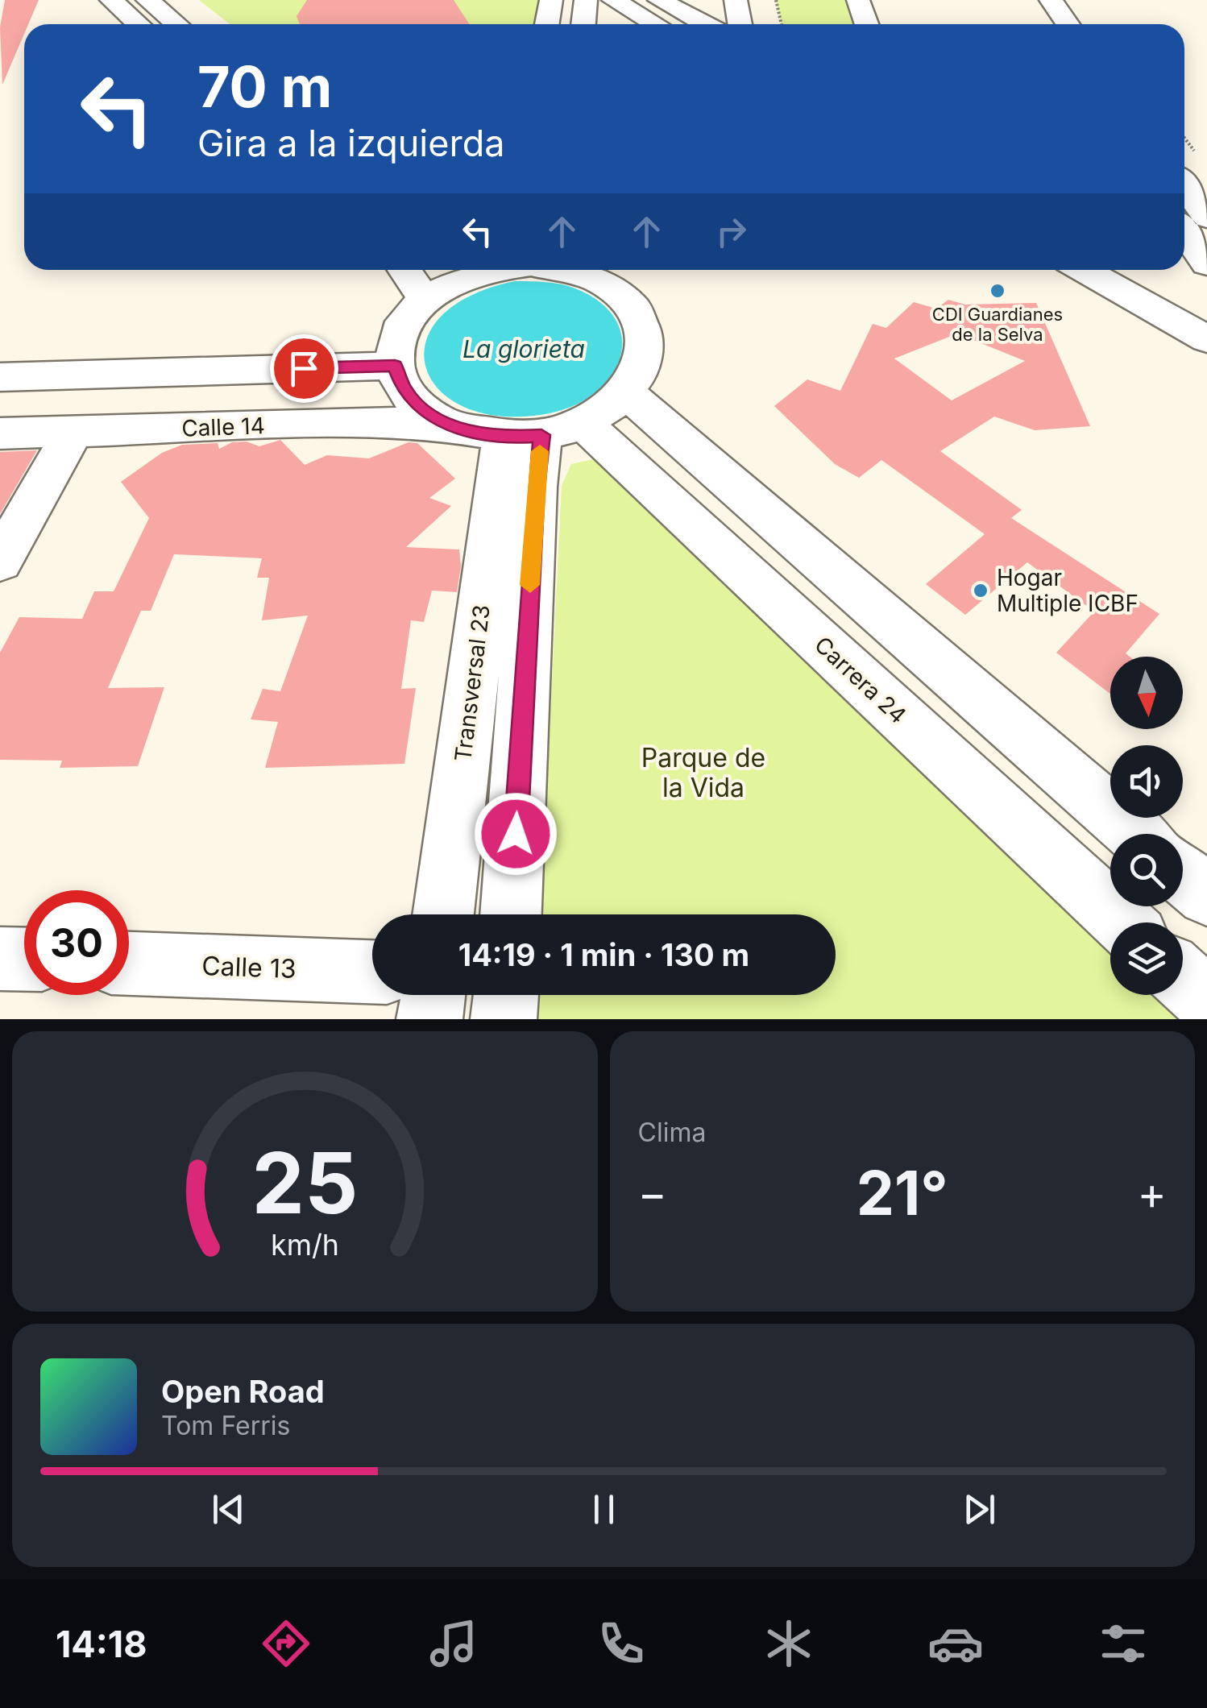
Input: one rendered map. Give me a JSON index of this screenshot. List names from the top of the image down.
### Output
{
  "streets": {
    "street": [
      "Calle 14",
      "Carrera 24",
      "Transversal 23",
      "Calle 13"
    ]
  },
  "crossings": [
    ["Carrera 24", "Transversal 23"]
  ],
  "water": ["La glorieta"],
  "parks": ["Parque de la Vida"],
  "places": ["CDI Guardianes de la Selva", "Hogar Multiple ICBF"],
  "north": "bottom",
  "page": {
    "turn": ["70 m", "Gira a la izquierda"],
    "limit": "30",
    "trip": "14:19 · 1 min · 130 m",
    "tile": "Clima",
    "heat": ["−", "21°", "+"],
    "song": ["Open Road", "Tom Ferris"],
    "tabs": "14:18",
    "gauge": ["25", "km/h"]
  }
}
